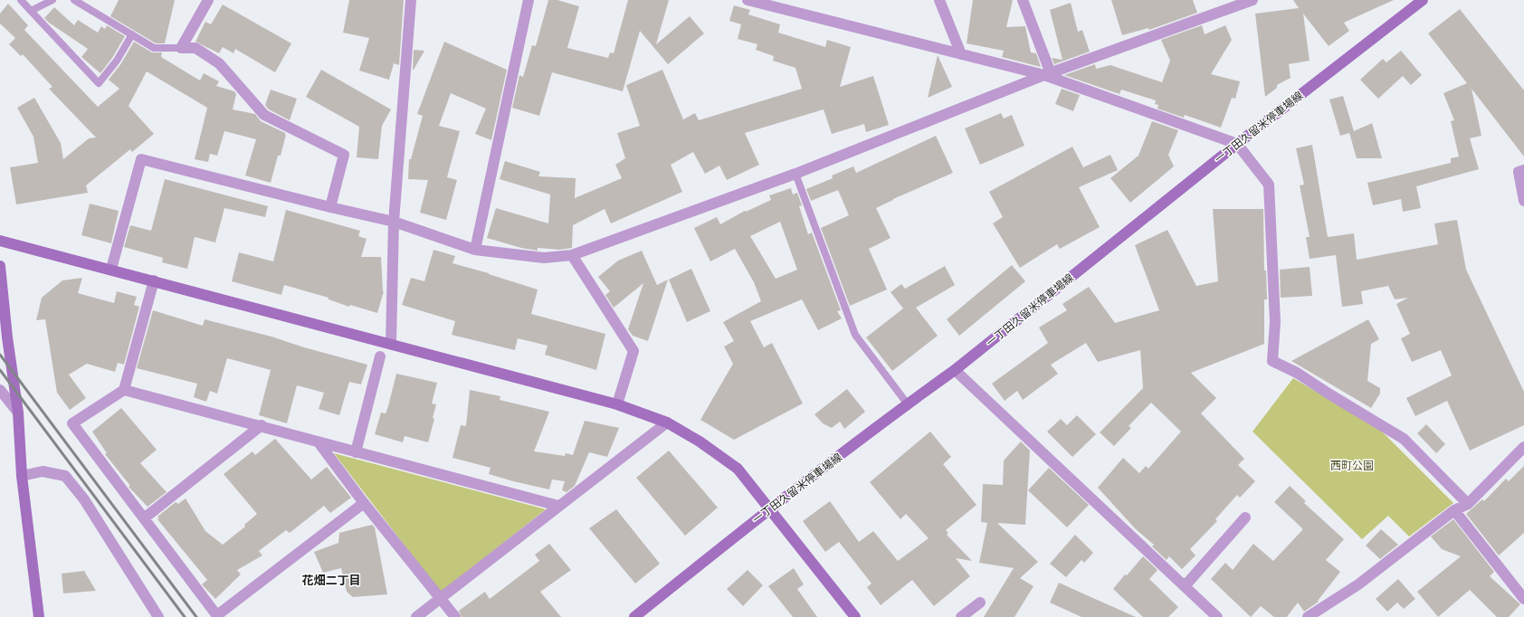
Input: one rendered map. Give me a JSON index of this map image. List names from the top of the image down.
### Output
{
  "streets": {
    "street": ["一丁田久留米停車場線"]
  },
  "districts": ["花畑二丁目"],
  "parks": ["西町公園"]
}
